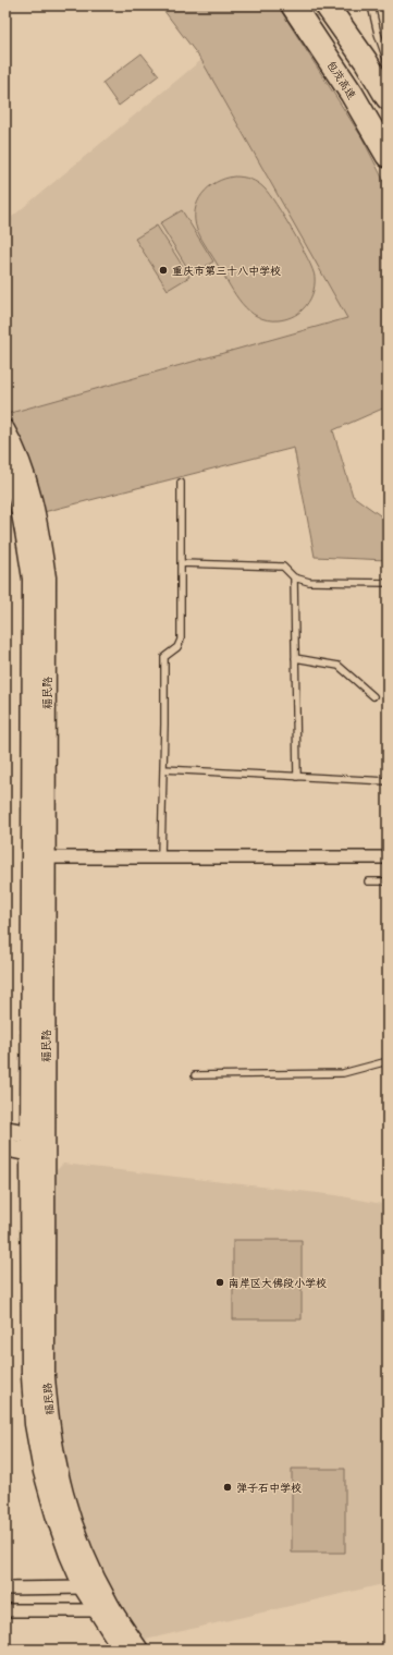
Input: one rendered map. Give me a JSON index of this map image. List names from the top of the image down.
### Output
{
  "streets": {
    "highway": ["包茂高速"],
    "main road": ["福民路"]
  },
  "places": ["重庆市第三十八中学校", "南岸区大佛段小学校", "弹子石中学校"]
}
